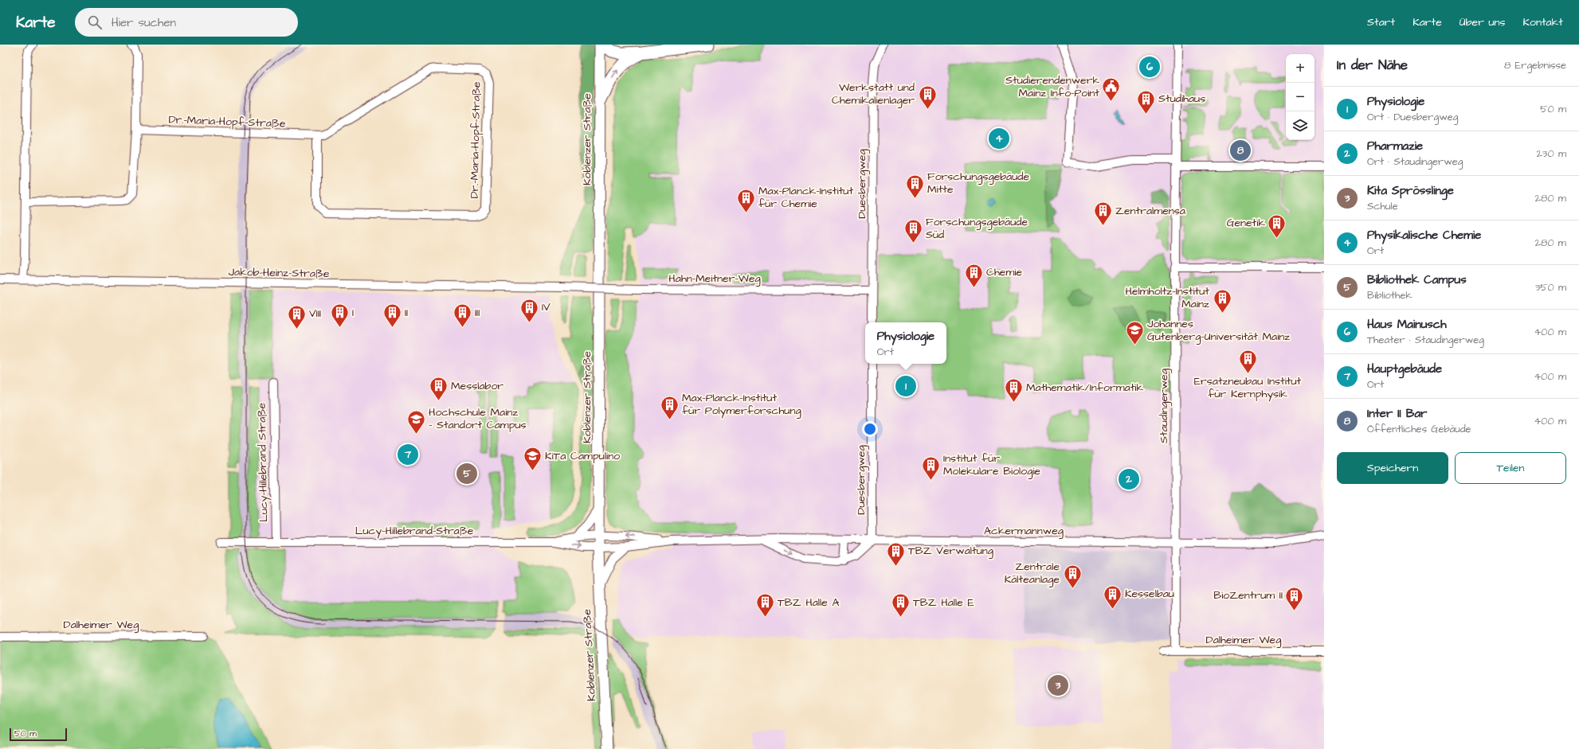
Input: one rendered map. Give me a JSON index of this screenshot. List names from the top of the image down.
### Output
{
  "streets": {
    "main road": ["Koblenzer Straße"],
    "street": [
      "Dr.-Maria-Hopf-Straße",
      "Duesbergweg",
      "Jakob-Heinz-Straße",
      "Hahn-Meitner-Weg",
      "Staudingerweg",
      "Lucy-Hillebrand Straße",
      "Lucy-Hillebrand-Straße",
      "Ackermannweg",
      "Dalheimer Weg"
    ]
  },
  "crossings": [
    ["Koblenzer Straße", "Lucy-Hillebrand-Straße"],
    ["Koblenzer Straße", "Ackermannweg"],
    ["Duesbergweg", "Hahn-Meitner-Weg"],
    ["Duesbergweg", "Ackermannweg"],
    ["Jakob-Heinz-Straße", "Hahn-Meitner-Weg"],
    ["Staudingerweg", "Ackermannweg"],
    ["Staudingerweg", "Dalheimer Weg"],
    ["Lucy-Hillebrand Straße", "Lucy-Hillebrand-Straße"],
    ["Lucy-Hillebrand-Straße", "Ackermannweg"]
  ],
  "places": {
    "public building": ["Studierendenwerk Mainz Info-Point"],
    "building": [
      "Werkstatt und Chemikalienlager",
      "Studihaus",
      "Forschungsgebäude Mitte",
      "Max-Planck-Institut für Chemie",
      "Zentralmensa",
      "Genetik",
      "Forschungsgebäude Süd",
      "Chemie",
      "Helmholtz-Institut Mainz",
      "IV",
      "I",
      "II",
      "III",
      "VIII",
      "Ersatzneubau Institut für Kernphysik",
      "Messlabor",
      "Mathematik/Informatik",
      "Max-Planck-Institut für Polymerforschung",
      "Institut für Molekulare Biologie",
      "TBZ Verwaltung",
      "Zentrale Kälteanlage",
      "Kesselbau",
      "BioZentrum II",
      "TBZ Halle A",
      "TBZ Halle E"
    ],
    "school or university": ["Johannes Gutenberg-Universität Mainz", "Hochschule Mainz - Standort Campus", "KiTa Campulino"]
  },
  "scale_bar": "50 m",
  "page": {
    "header": "Karte",
    "search": "Hier suchen",
    "nav": [
      "Start",
      "Karte",
      "Über uns",
      "Kontakt"
    ],
    "heading": ["In der Nähe", "8 Ergebnisse"],
    "map_buttons": ["+", "−"],
    "pins": [
      "6",
      "4",
      "8",
      "1",
      "7",
      "5",
      "2",
      "3"
    ],
    "list": [
      {
        "mark": "1",
        "name": "Physiologie",
        "note": "Ort · Duesbergweg",
        "value": "50 m"
      },
      {
        "mark": "2",
        "name": "Pharmazie",
        "note": "Ort · Staudingerweg",
        "value": "230 m"
      },
      {
        "mark": "3",
        "name": "Kita Sprösslinge",
        "note": "Schule",
        "value": "280 m"
      },
      {
        "mark": "4",
        "name": "Physikalische Chemie",
        "note": "Ort",
        "value": "280 m"
      },
      {
        "mark": "5",
        "name": "Bibliothek Campus",
        "note": "Bibliothek",
        "value": "350 m"
      },
      {
        "mark": "6",
        "name": "Haus Mainusch",
        "note": "Theater · Staudingerweg",
        "value": "400 m"
      },
      {
        "mark": "7",
        "name": "Hauptgebäude",
        "note": "Ort",
        "value": "400 m"
      },
      {
        "mark": "8",
        "name": "Inter II Bar",
        "note": "Öffentliches Gebäude",
        "value": "400 m"
      }
    ],
    "popup": ["Physiologie", "Ort"],
    "buttons": ["Speichern", "Teilen"],
    "scale": "50 m"
  }
}
